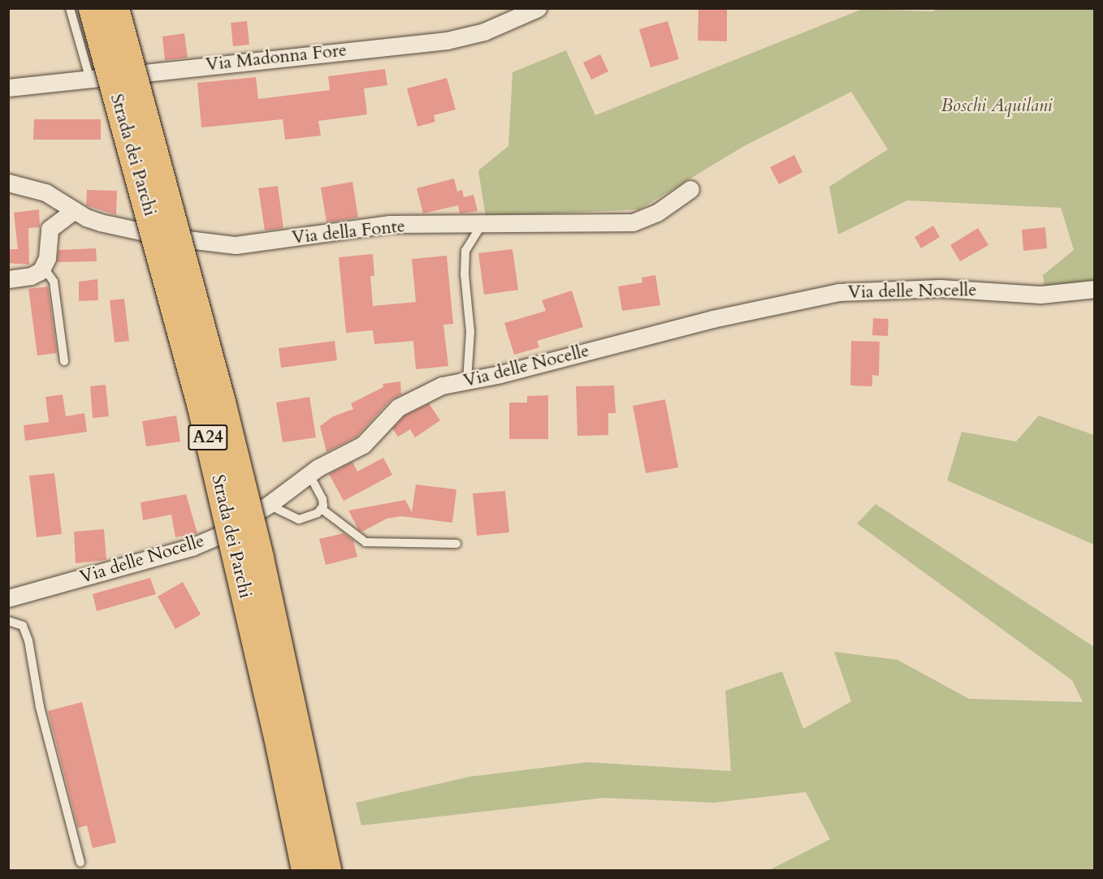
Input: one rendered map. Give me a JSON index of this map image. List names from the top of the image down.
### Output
{
  "streets": {
    "highway": ["Strada dei Parchi", "A24"],
    "street": ["Via Madonna Fore", "Via della Fonte", "Via delle Nocelle"]
  },
  "parks": ["Boschi Aquilani"]
}
